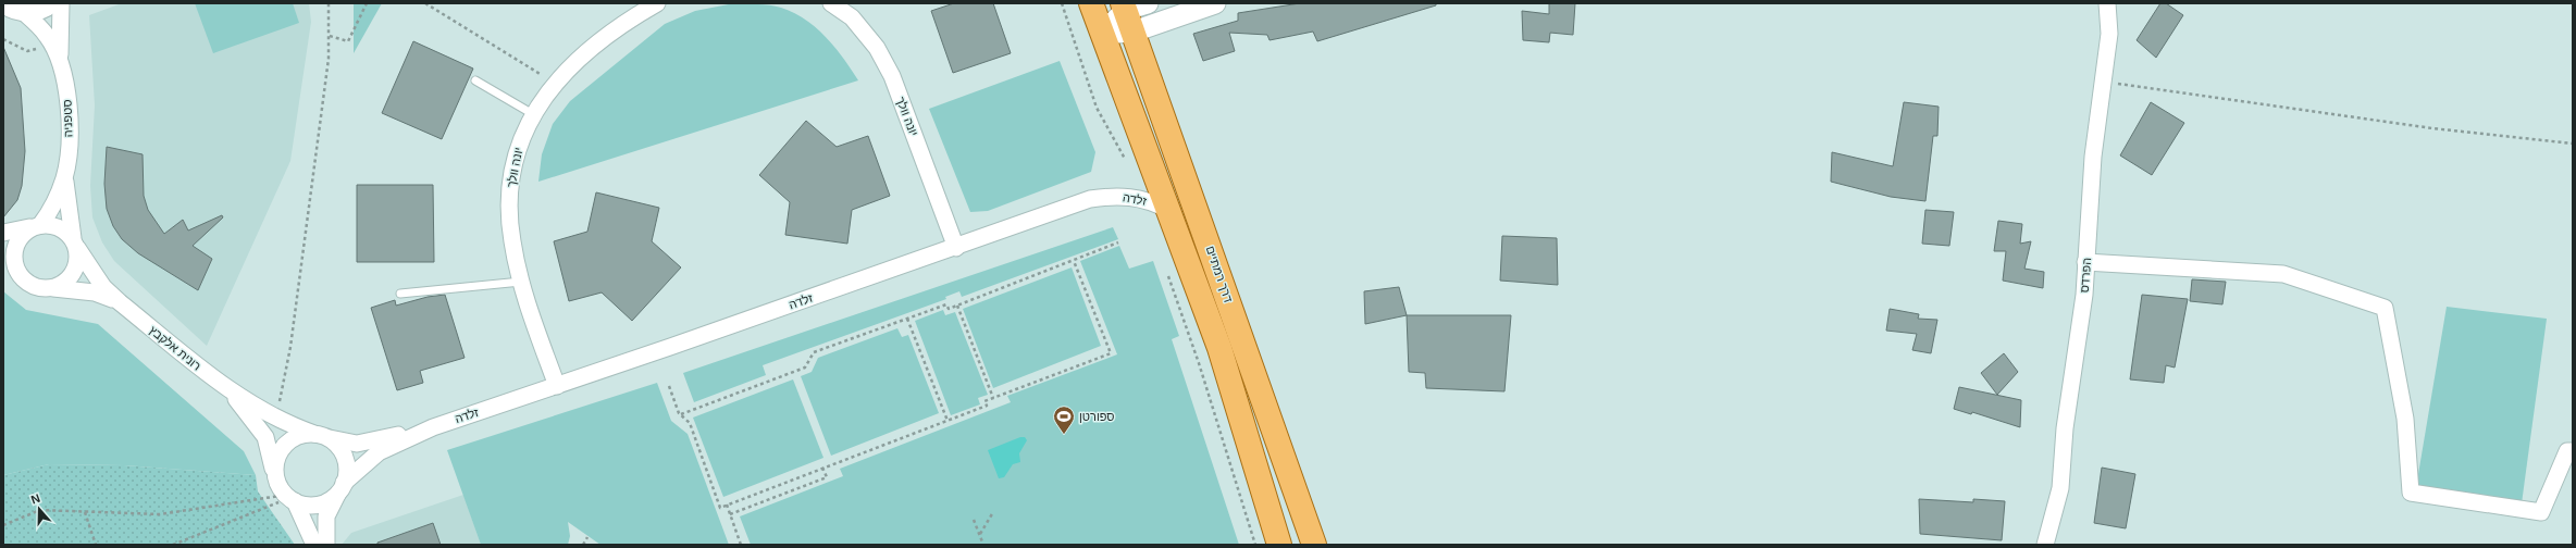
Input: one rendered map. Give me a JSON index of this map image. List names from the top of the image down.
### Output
{
  "streets": {
    "main road": ["דרך רמתיים"],
    "street": [
      "יונה וולך",
      "סטפניה",
      "זלדה",
      "הפרדס",
      "רונית אלקבץ"
    ]
  },
  "crossings": [
    ["יונה וולך", "זלדה"],
    ["סטפניה", "רונית אלקבץ"],
    ["זלדה", "רונית אלקבץ"]
  ],
  "places": {
    "sports": ["ספורטן"]
  },
  "north": "top"
}
